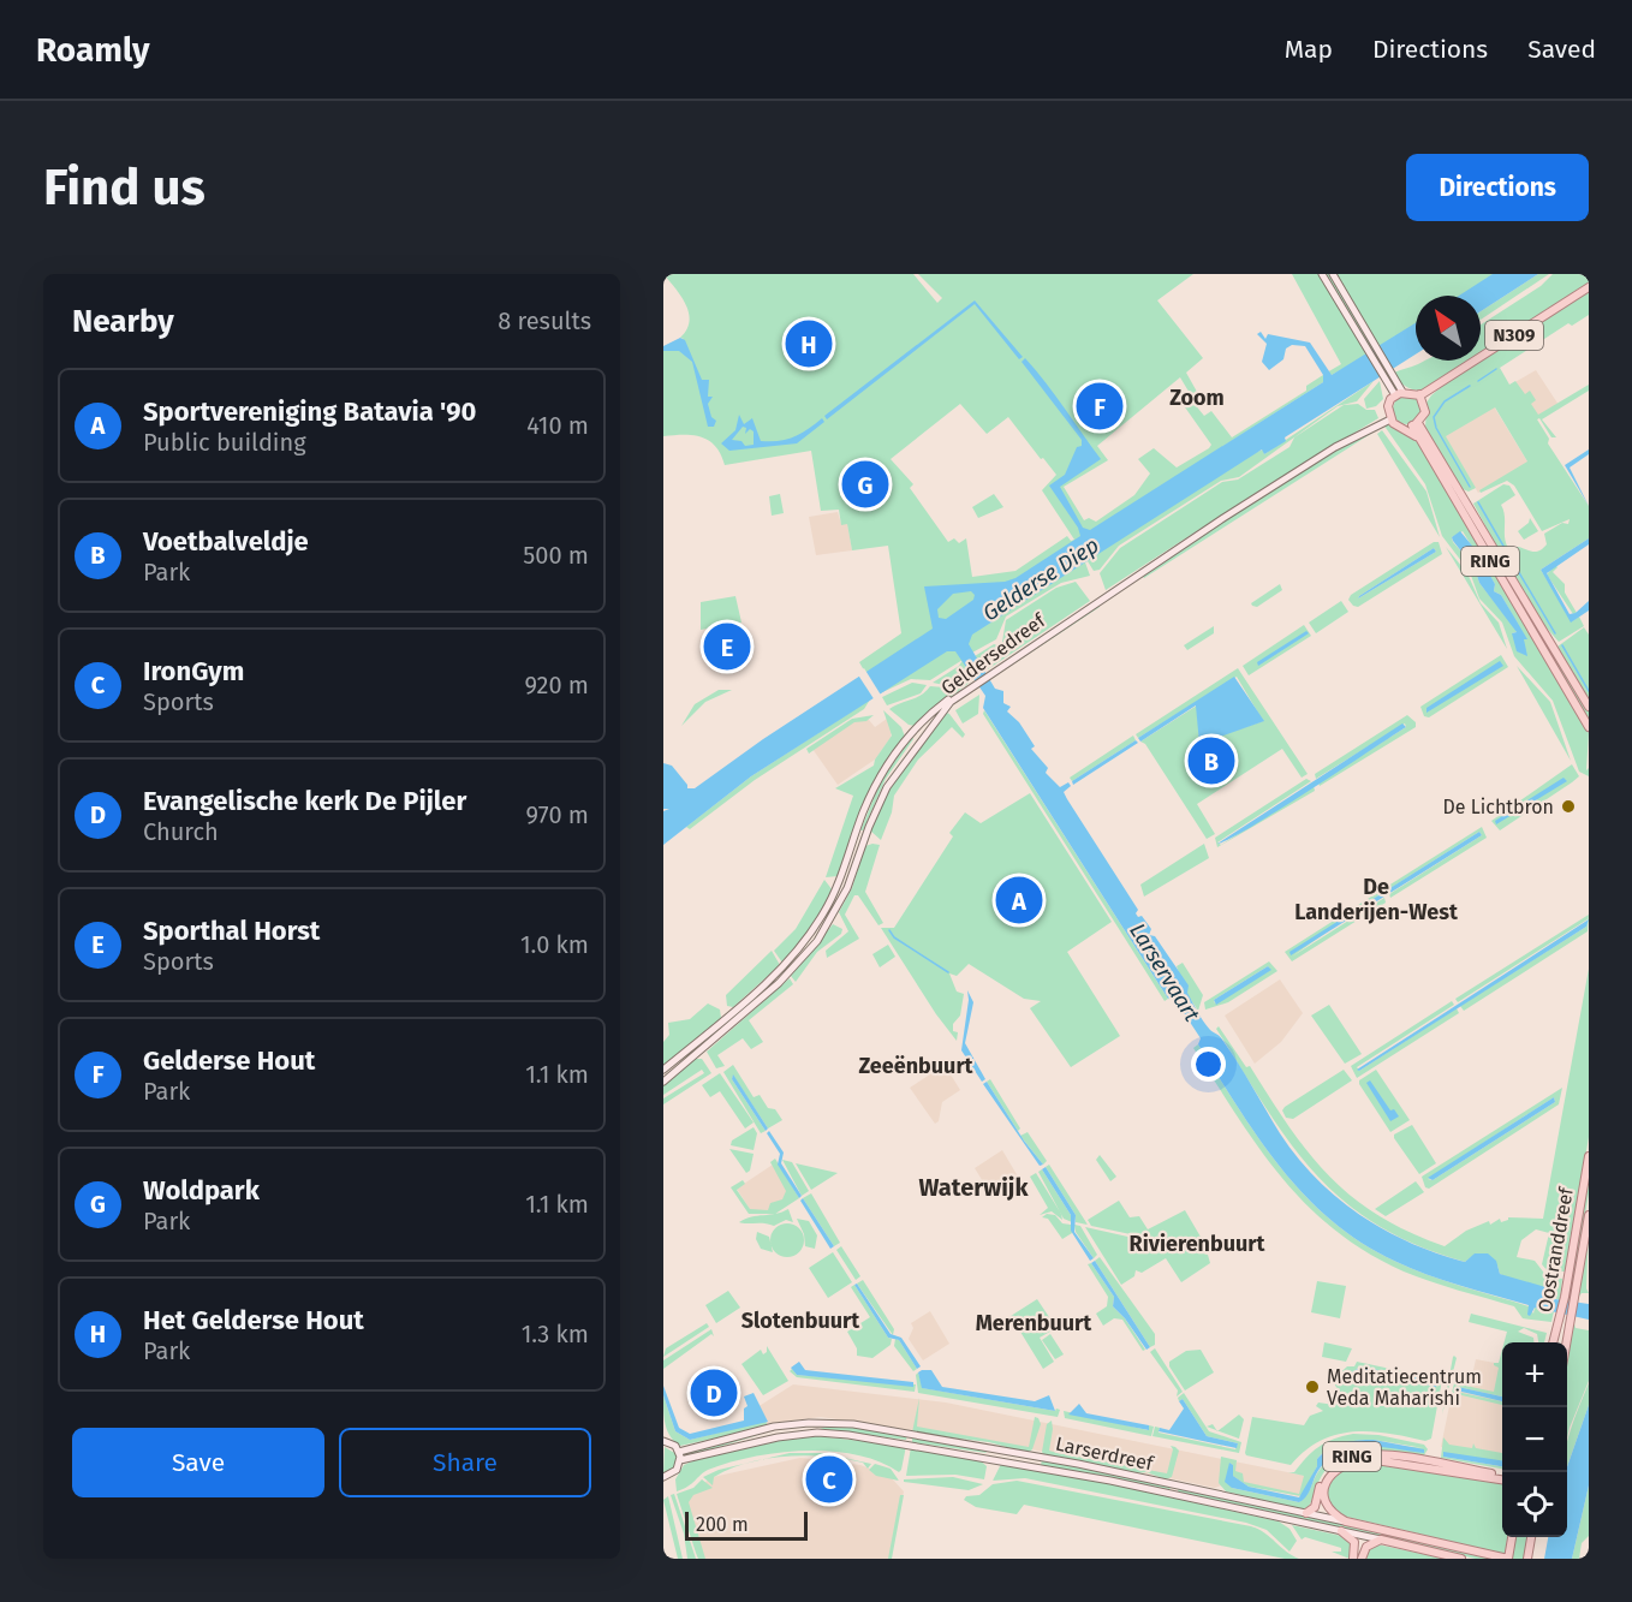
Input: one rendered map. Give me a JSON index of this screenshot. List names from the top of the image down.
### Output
{
  "streets": {
    "main road": [
      "N309",
      "RING",
      "Geldersedreef",
      "Oostranddreef",
      "Larserdreef"
    ]
  },
  "crossings": [
    ["N309", "RING"],
    ["N309", "Geldersedreef"],
    ["RING", "Geldersedreef"],
    ["RING", "Larserdreef"]
  ],
  "districts": [
    "Zoom",
    "De Landerijen-West",
    "Zeeënbuurt",
    "Waterwijk",
    "Rivierenbuurt",
    "Slotenbuurt",
    "Merenbuurt"
  ],
  "water": ["Gelderse Diep", "Larservaart"],
  "places": ["De Lichtbron", "Meditatiecentrum Veda Maharishi"],
  "scale_bar": "200 m",
  "north": "top left",
  "page": {
    "header": "Roamly",
    "nav": ["Map", "Directions", "Saved"],
    "buttons": [
      "Directions",
      ["Save", "Share"]
    ],
    "title": "Find us",
    "heading": ["Nearby", "8 results"],
    "pins": [
      "H",
      "F",
      "G",
      "E",
      "B",
      "A",
      "D",
      "C"
    ],
    "list": [
      {
        "mark": "A",
        "name": "Sportvereniging Batavia '90",
        "note": "Public building",
        "value": "410 m"
      },
      {
        "mark": "B",
        "name": "Voetbalveldje",
        "note": "Park",
        "value": "500 m"
      },
      {
        "mark": "C",
        "name": "IronGym",
        "note": "Sports",
        "value": "920 m"
      },
      {
        "mark": "D",
        "name": "Evangelische kerk De Pijler",
        "note": "Church",
        "value": "970 m"
      },
      {
        "mark": "E",
        "name": "Sporthal Horst",
        "note": "Sports",
        "value": "1.0 km"
      },
      {
        "mark": "F",
        "name": "Gelderse Hout",
        "note": "Park",
        "value": "1.1 km"
      },
      {
        "mark": "G",
        "name": "Woldpark",
        "note": "Park",
        "value": "1.1 km"
      },
      {
        "mark": "H",
        "name": "Het Gelderse Hout",
        "note": "Park",
        "value": "1.3 km"
      }
    ],
    "map_buttons": ["+", "−"],
    "scale": "200 m"
  }
}
